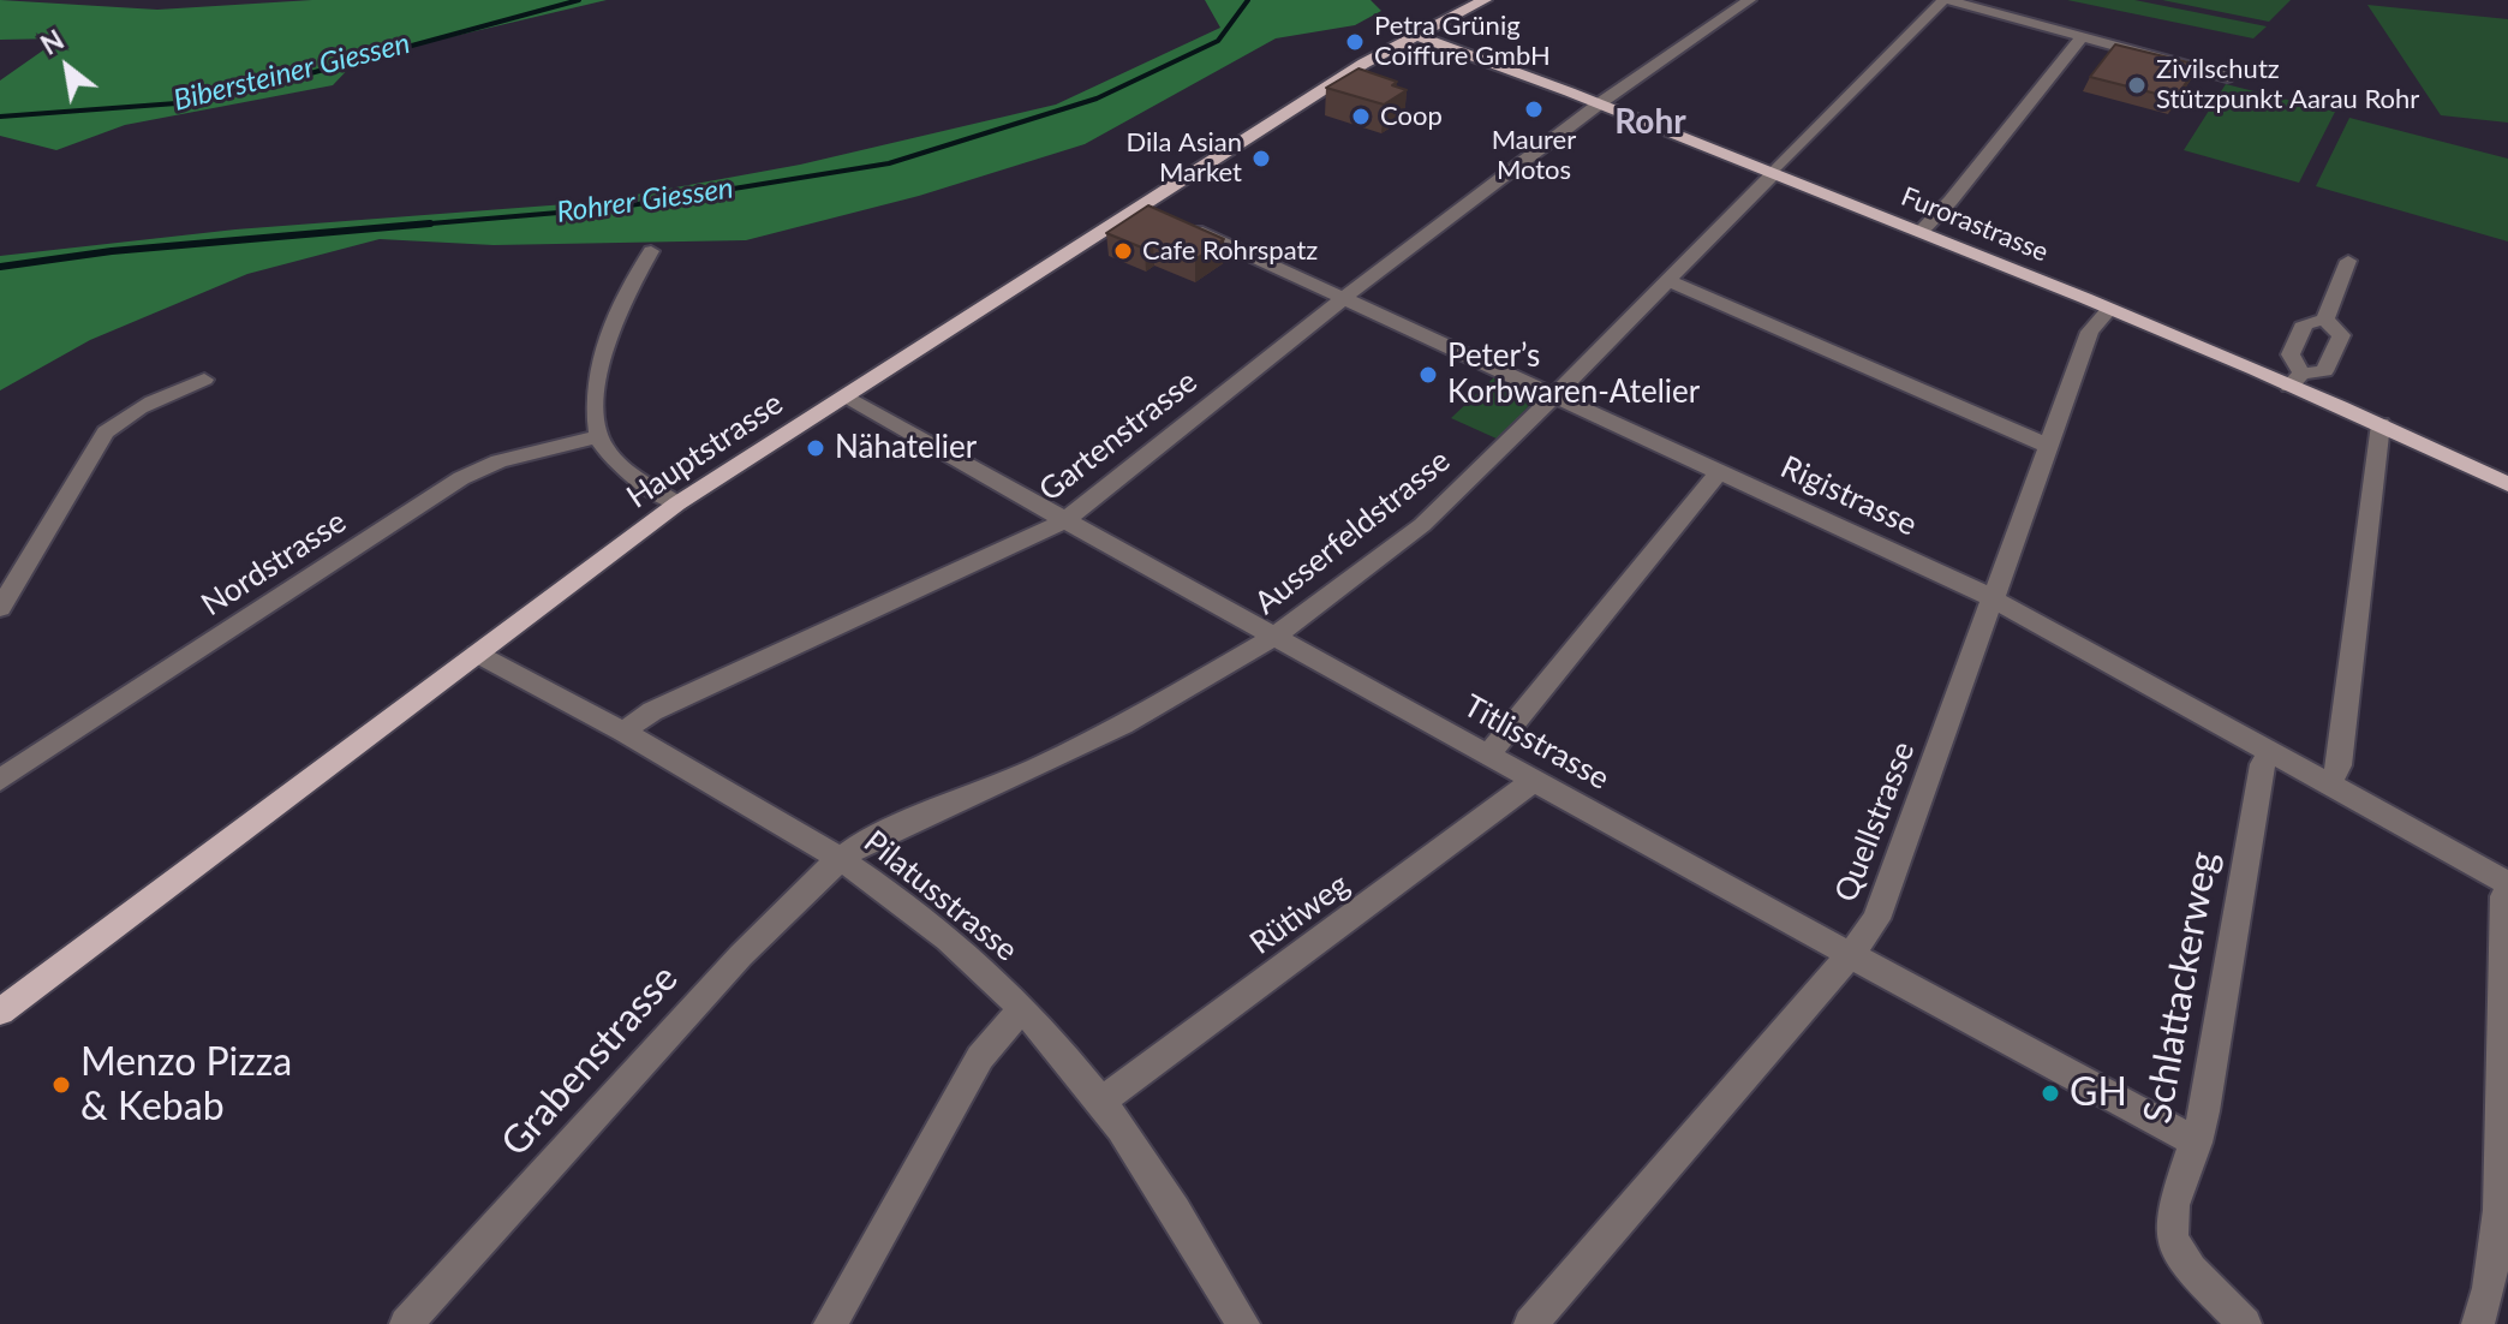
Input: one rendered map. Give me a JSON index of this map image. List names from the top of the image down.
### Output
{
  "streets": {
    "main road": ["Furorastrasse", "Hauptstrasse"],
    "street": [
      "Gartenstrasse",
      "Rigistrasse",
      "Ausserfeldstrasse",
      "Nordstrasse",
      "Titlisstrasse",
      "Quellstrasse",
      "Pilatusstrasse",
      "Rütiweg",
      "Schlattackerweg",
      "Grabenstrasse"
    ]
  },
  "crossings": [
    ["Furorastrasse", "Gartenstrasse"],
    ["Furorastrasse", "Hauptstrasse"],
    ["Furorastrasse", "Ausserfeldstrasse"],
    ["Furorastrasse", "Quellstrasse"],
    ["Gartenstrasse", "Rigistrasse"],
    ["Gartenstrasse", "Titlisstrasse"],
    ["Gartenstrasse", "Pilatusstrasse"],
    ["Hauptstrasse", "Rigistrasse"],
    ["Hauptstrasse", "Titlisstrasse"],
    ["Hauptstrasse", "Pilatusstrasse"],
    ["Rigistrasse", "Ausserfeldstrasse"],
    ["Rigistrasse", "Quellstrasse"],
    ["Rigistrasse", "Schlattackerweg"],
    ["Ausserfeldstrasse", "Titlisstrasse"],
    ["Ausserfeldstrasse", "Pilatusstrasse"],
    ["Ausserfeldstrasse", "Grabenstrasse"],
    ["Titlisstrasse", "Quellstrasse"],
    ["Titlisstrasse", "Rütiweg"],
    ["Titlisstrasse", "Schlattackerweg"],
    ["Pilatusstrasse", "Rütiweg"],
    ["Pilatusstrasse", "Grabenstrasse"]
  ],
  "districts": ["Rohr"],
  "water": ["Bibersteiner Giessen", "Rohrer Giessen"],
  "places": [
    "Petra Grünig Coiffure GmbH",
    "Zivilschutz Stützpunkt Aarau Rohr",
    "Maurer Motos",
    "Coop",
    "Dila Asian Market",
    "Cafe Rohrspatz",
    "Peter’s Korbwaren-Atelier",
    "Nähatelier",
    "Menzo Pizza & Kebab",
    "GH"
  ],
  "north": "top left"
}
